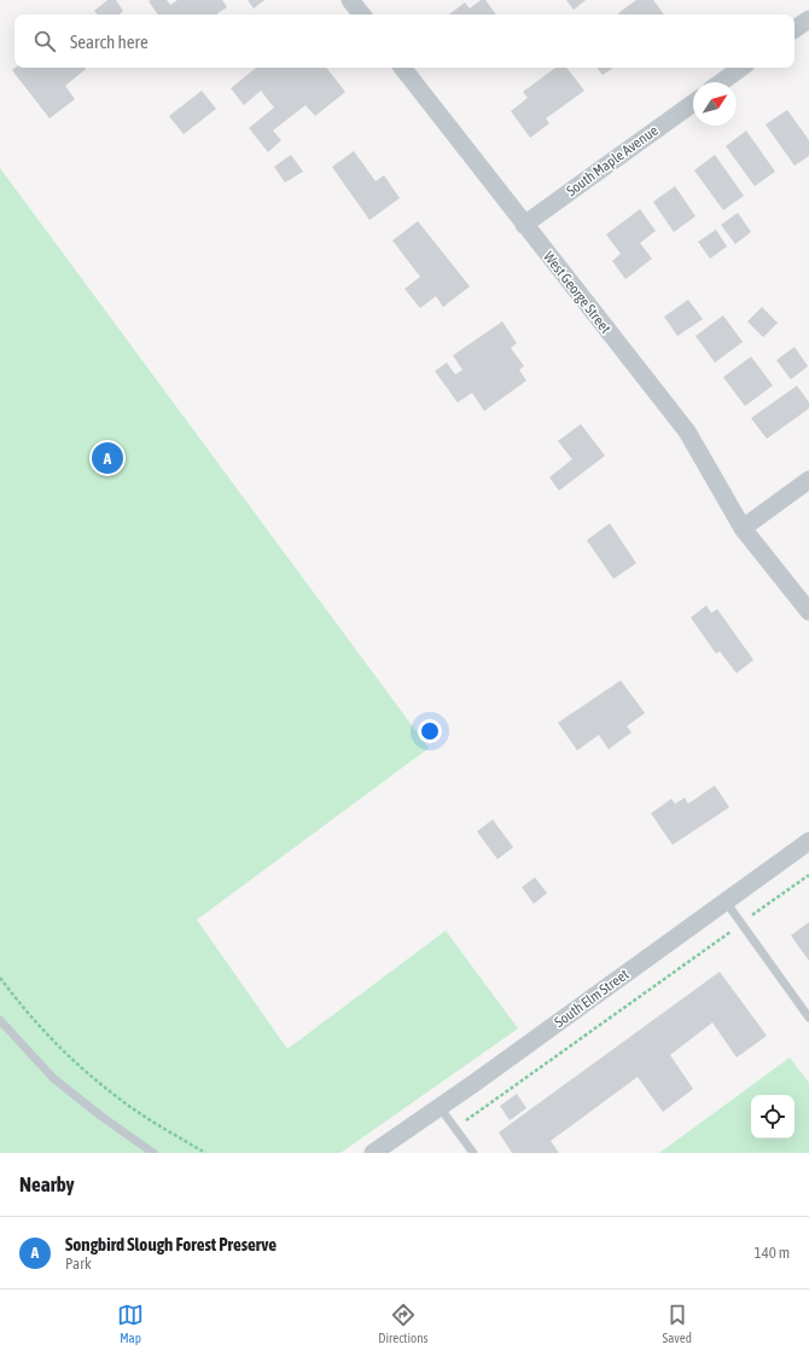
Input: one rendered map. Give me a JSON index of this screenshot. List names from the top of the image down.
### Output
{
  "streets": {
    "street": ["South Maple Avenue", "West George Street", "South Elm Street"]
  },
  "crossings": [
    ["South Maple Avenue", "West George Street"]
  ],
  "north": "top right",
  "page": {
    "search": "Search here",
    "pins": "A",
    "heading": "Nearby",
    "list": [
      {
        "mark": "A",
        "name": "Songbird Slough Forest Preserve",
        "note": "Park",
        "value": "140 m"
      }
    ],
    "nav": ["Map", "Directions", "Saved"]
  }
}
